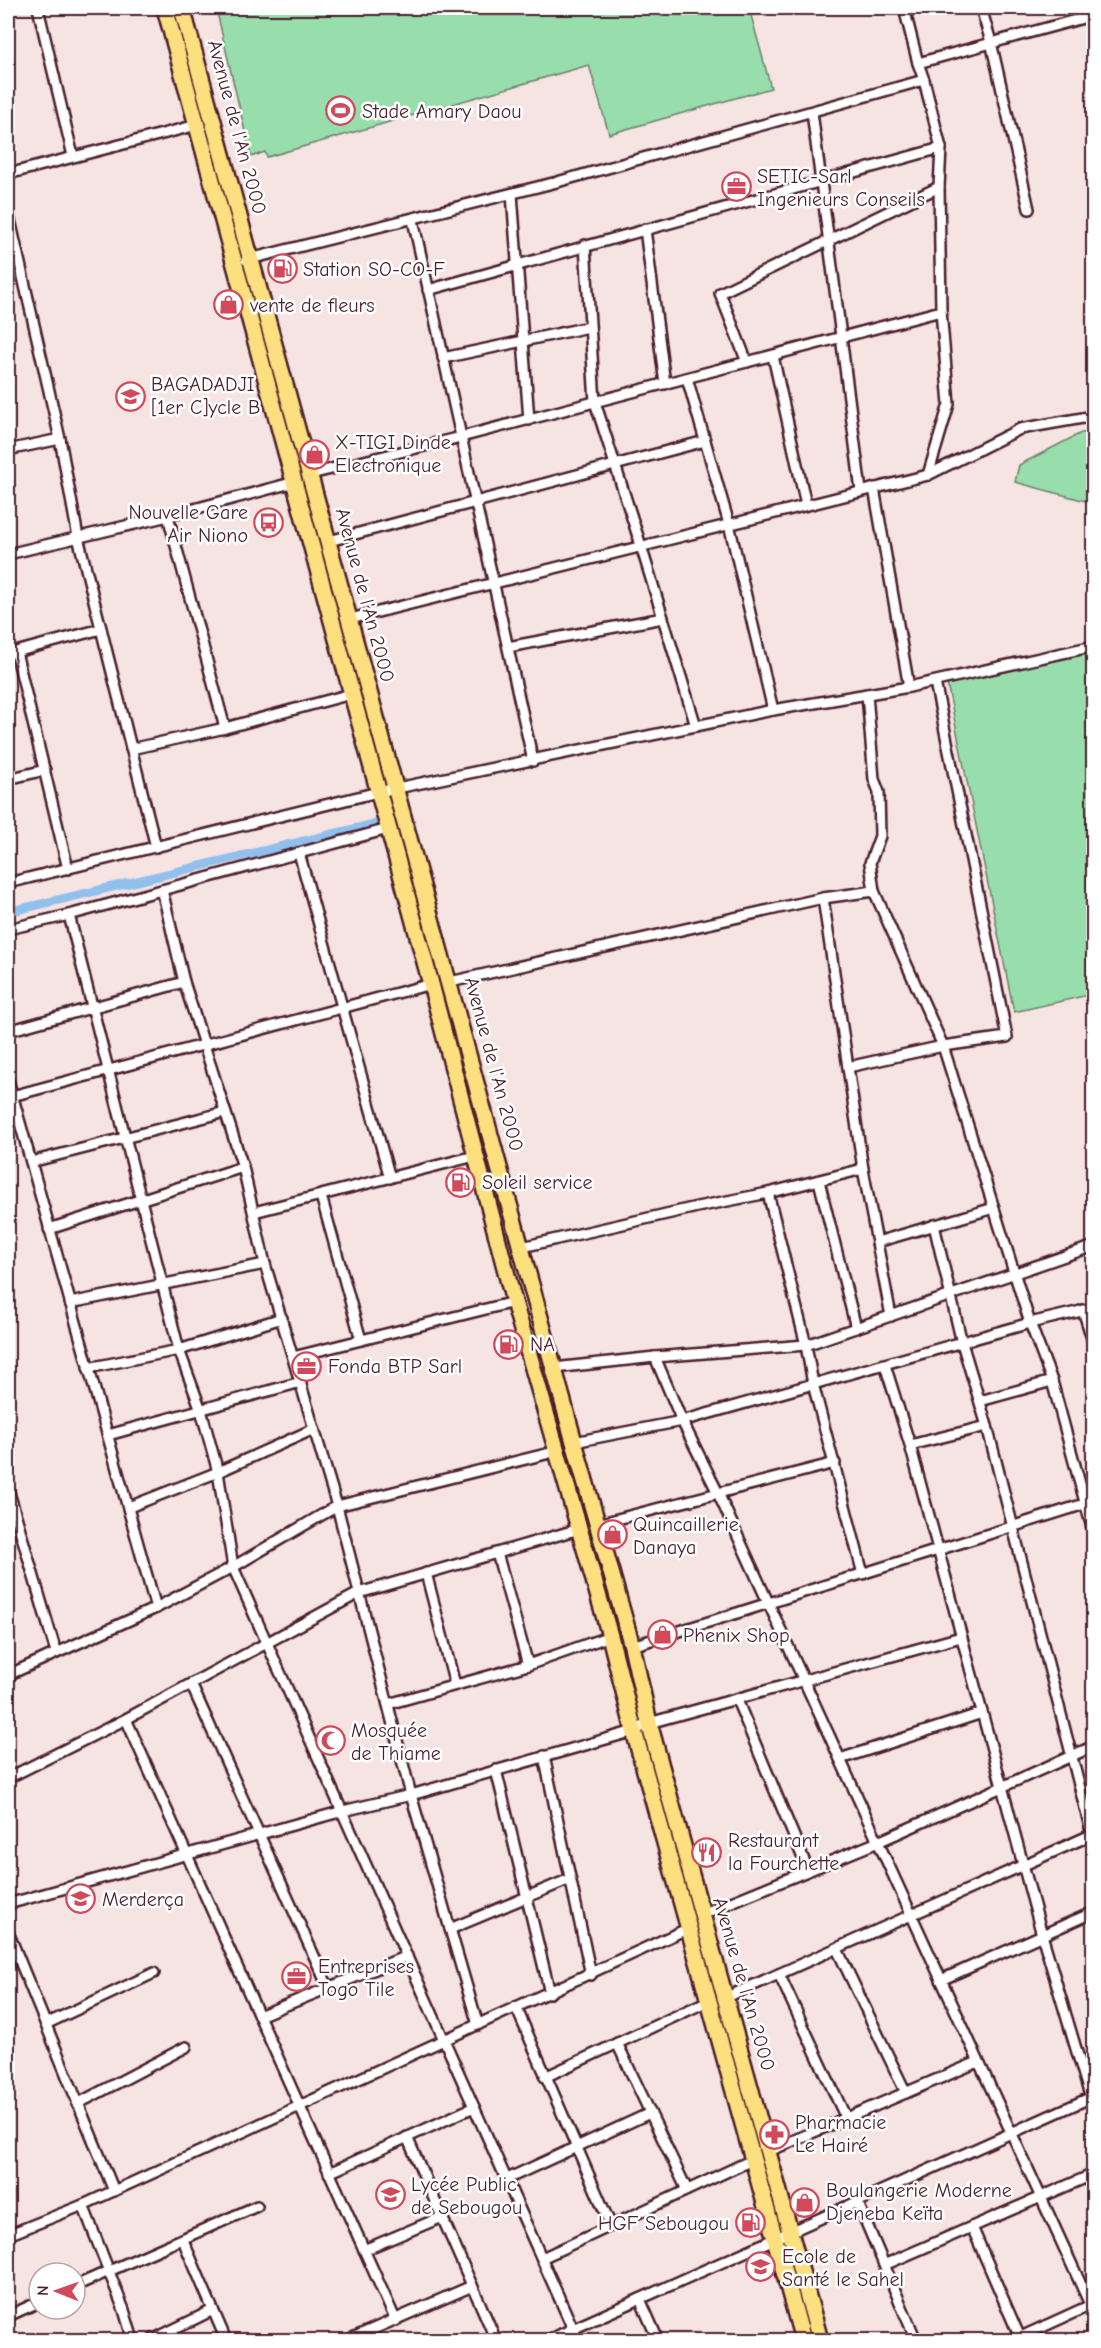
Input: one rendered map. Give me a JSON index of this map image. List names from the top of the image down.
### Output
{
  "streets": {
    "main road": ["Avenue de l'An 2000"]
  },
  "places": {
    "sports": ["Stade Amary Daou"],
    "office": ["SETIC-Sarl Ingenieurs Conseils", "Fonda BTP Sarl", "Entreprises Togo Tile"],
    "fuel station": [
      "Station SO-CO-F",
      "Soleil service",
      "NA",
      "HGF Sebougou"
    ],
    "shop": [
      "vente de fleurs",
      "X-TIGI Dinde Electronique",
      "Quincaillerie Danaya",
      "Phenix Shop",
      "Boulangerie Moderne Djeneba Keïta"
    ],
    "school or university": [
      "BAGADADJI [1er C]ycle B",
      "Merderça",
      "Lycée Public de Sebougou",
      "Ecole de Santé le Sahel"
    ],
    "bus stop": ["Nouvelle Gare Air Niono"],
    "mosque": ["Mosquée de Thiame"],
    "restaurant": ["Restaurant la Fourchette"],
    "pharmacy": ["Pharmacie Le Hairé"]
  },
  "north": "left"
}
